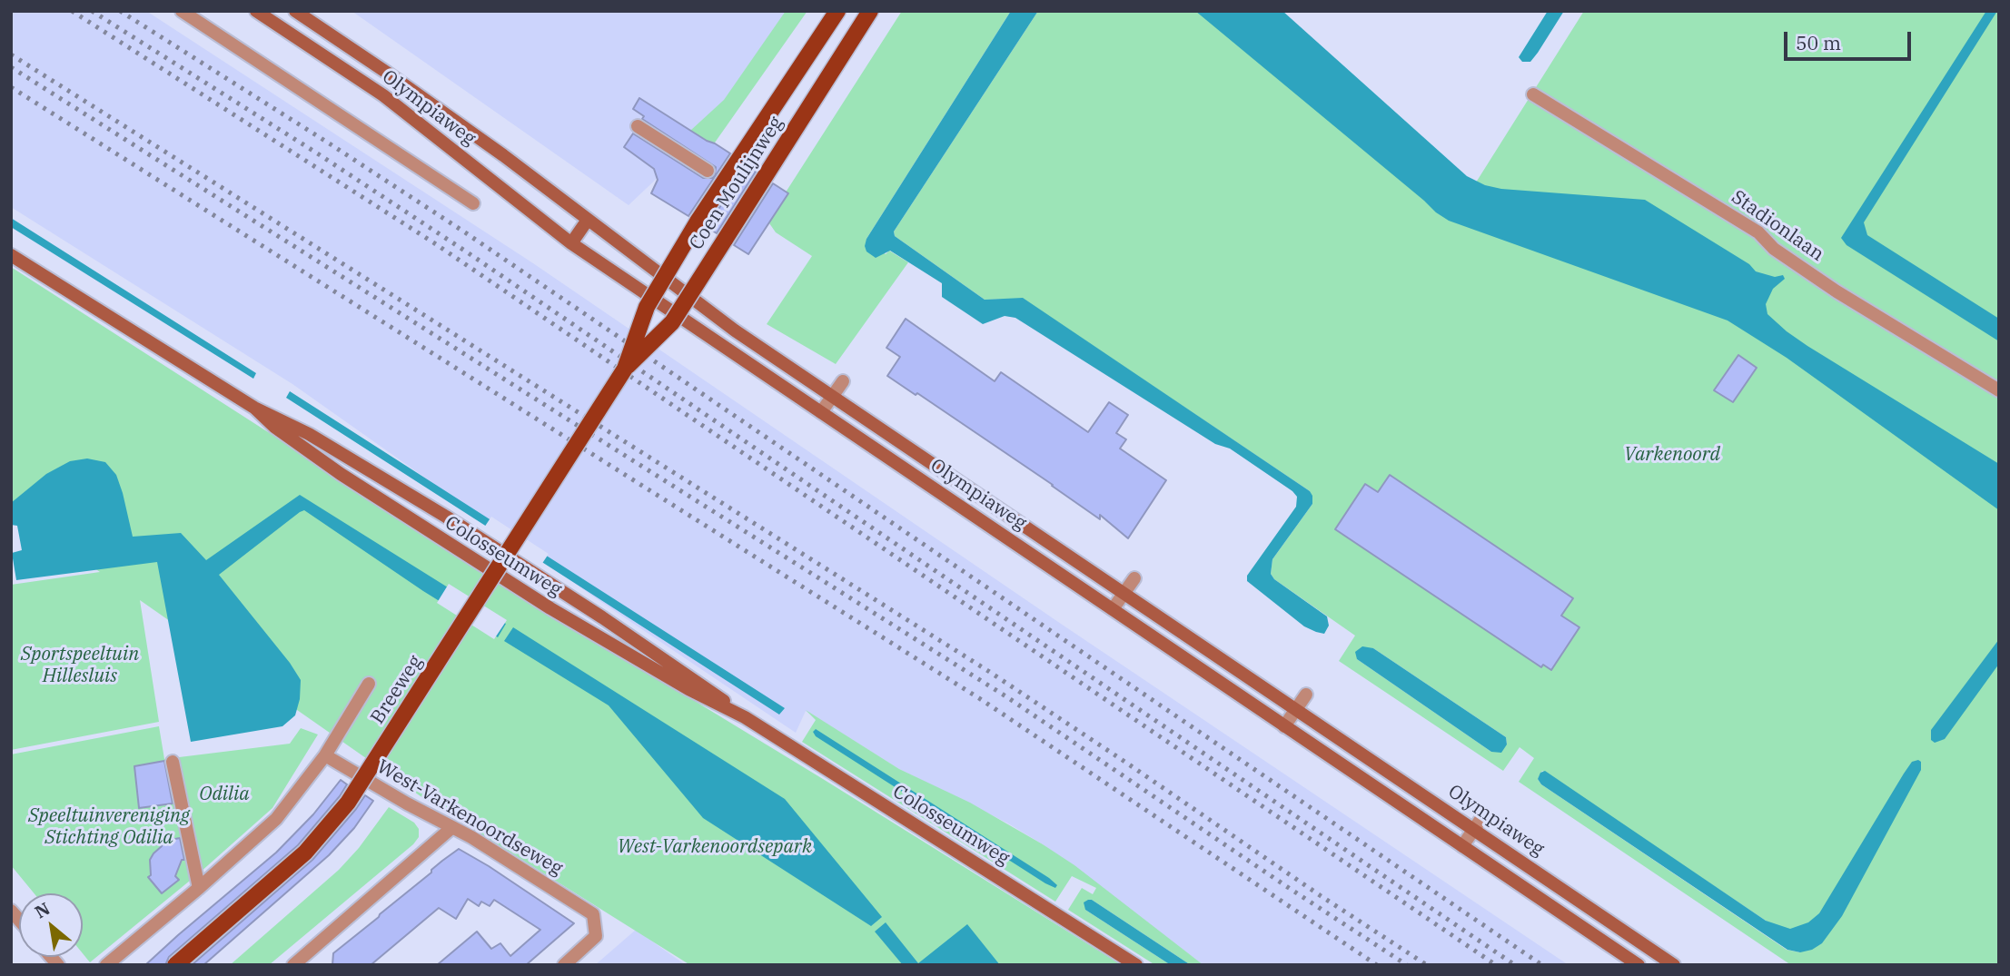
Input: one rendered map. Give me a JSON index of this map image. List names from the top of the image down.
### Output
{
  "streets": {
    "main road": [
      "Olympiaweg",
      "Coen Moulijnweg",
      "Colosseumweg",
      "Breeweg"
    ],
    "street": ["Stadionlaan", "West-Varkenoordseweg"]
  },
  "crossings": [
    ["Coen Moulijnweg", "Breeweg"],
    ["Breeweg", "West-Varkenoordseweg"]
  ],
  "parks": [
    "Varkenoord",
    "Sportspeeltuin Hillesluis",
    "Odilia",
    "Speeltuinvereniging Stichting Odilia",
    "West-Varkenoordsepark"
  ],
  "scale_bar": "50 m",
  "north": "top left"
}
